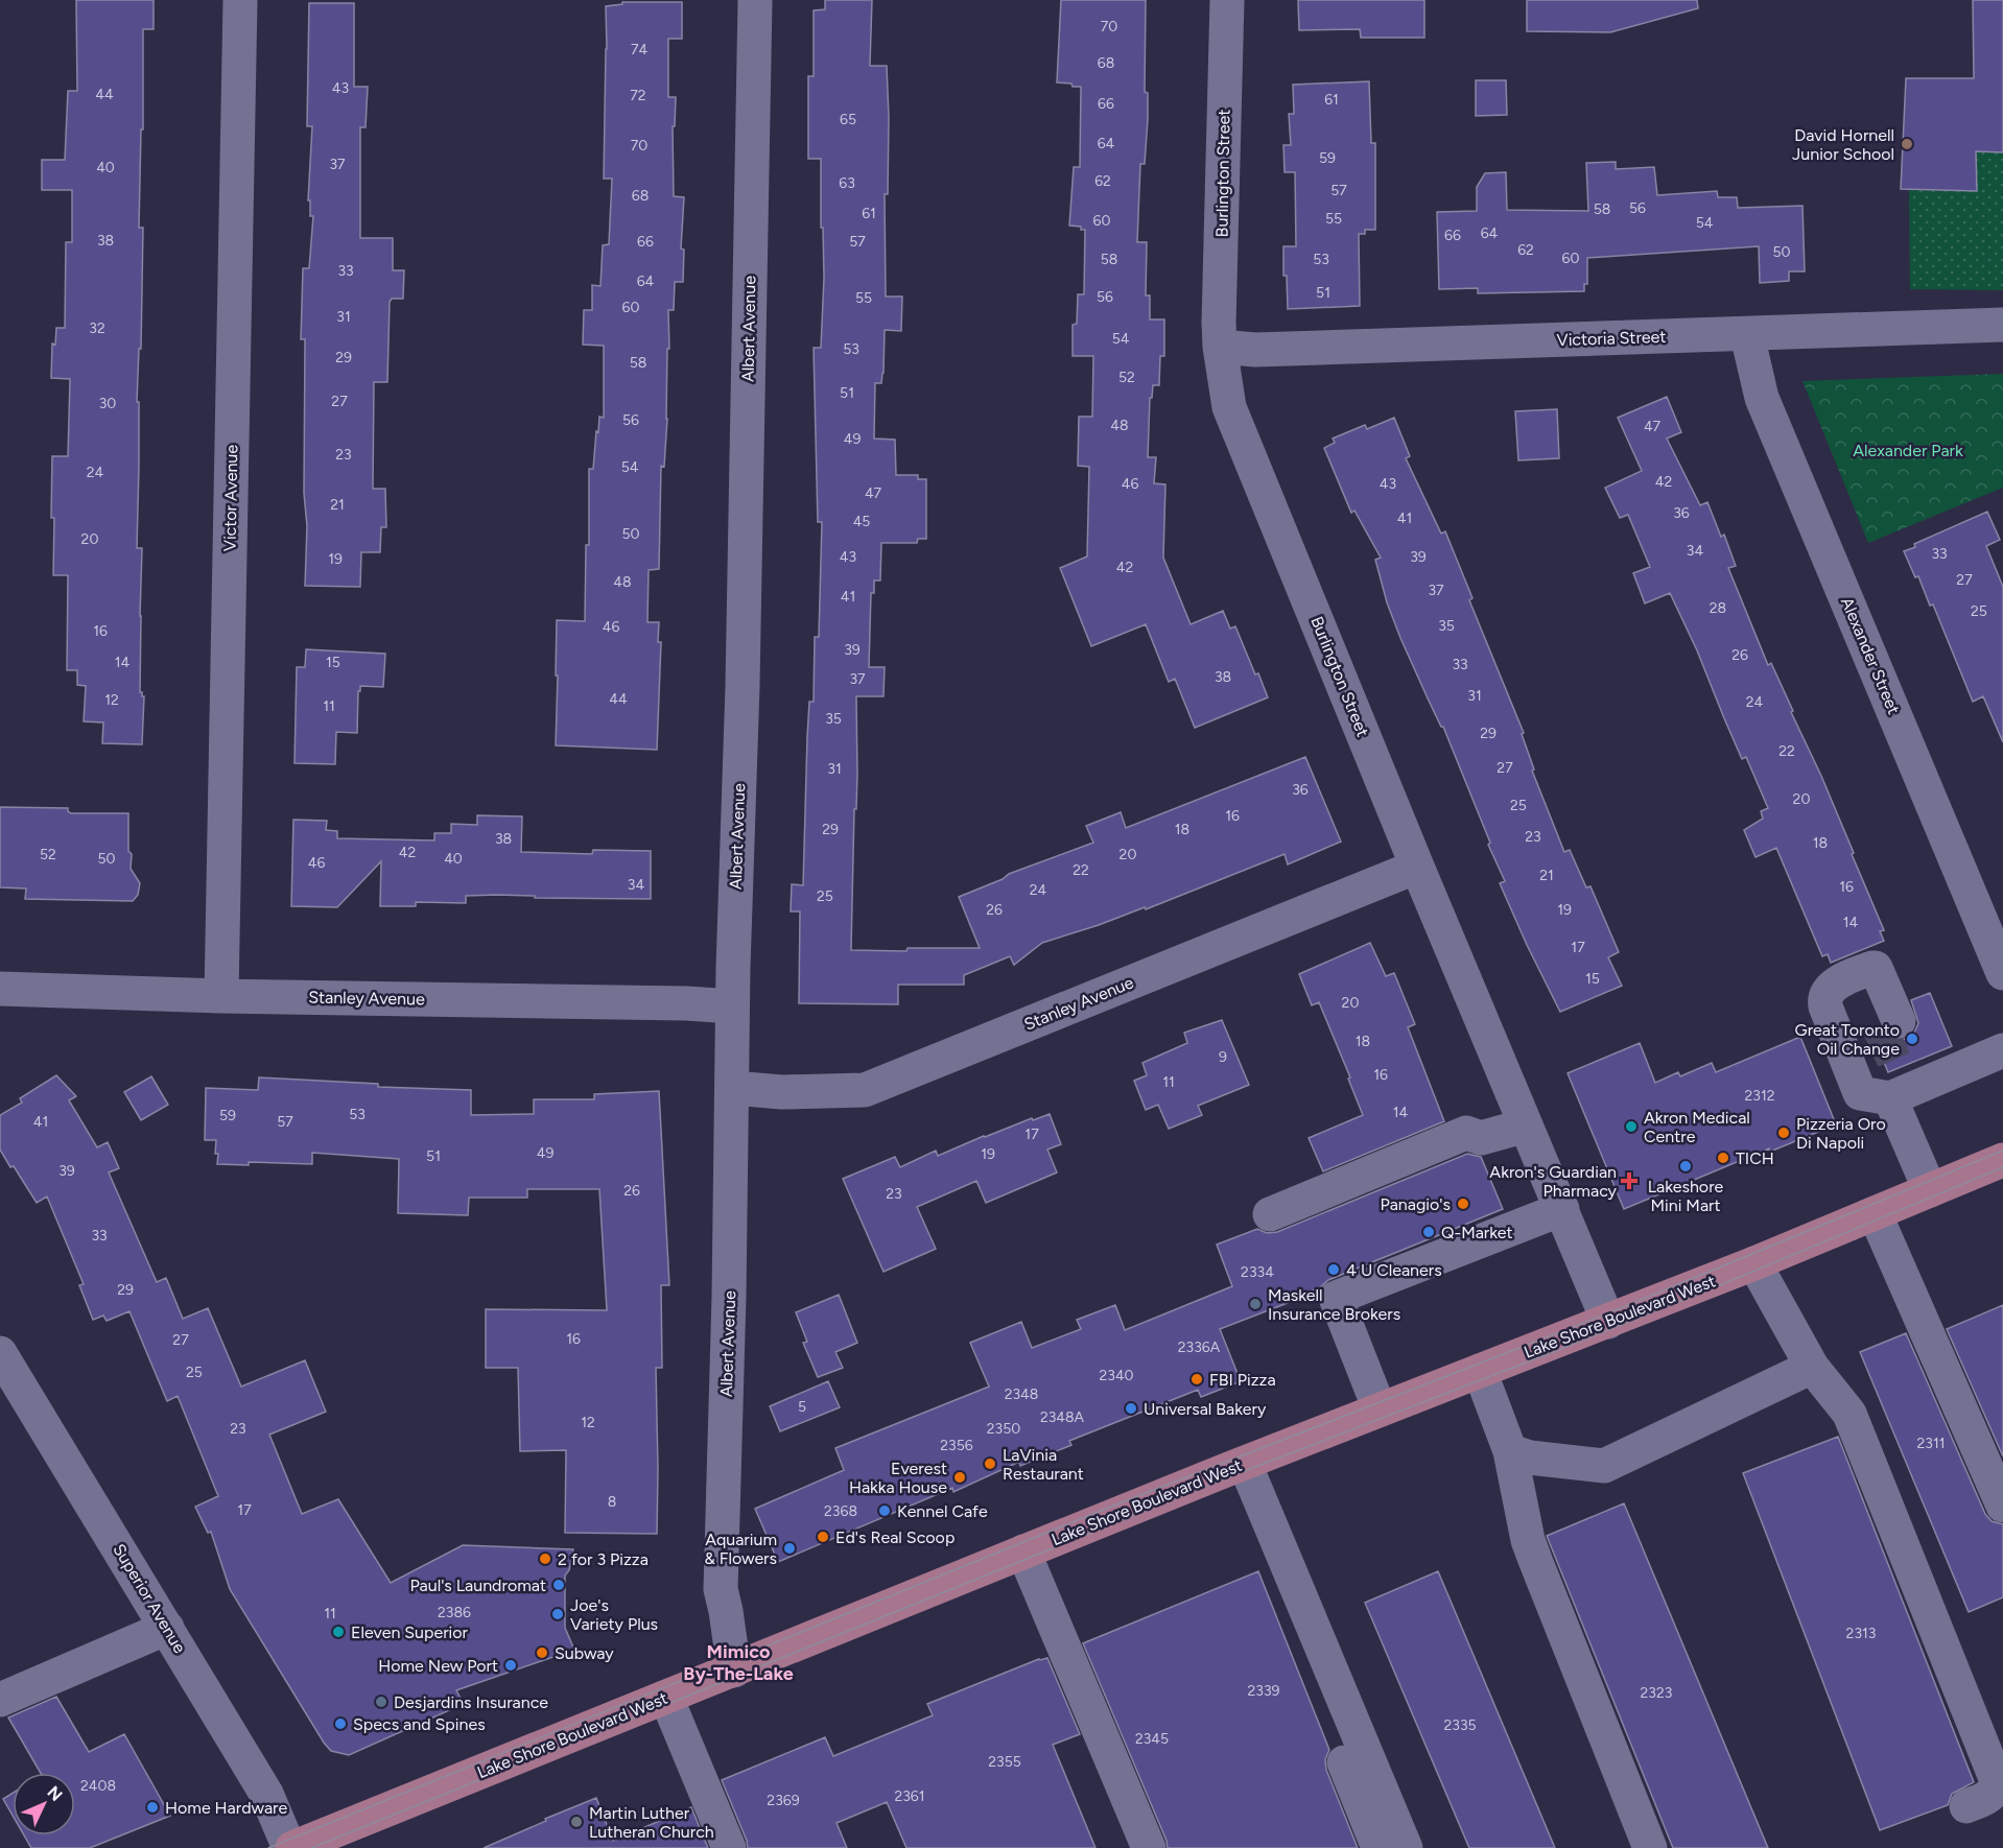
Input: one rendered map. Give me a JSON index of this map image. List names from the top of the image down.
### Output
{
  "streets": {
    "main road": ["Lake Shore Boulevard West"],
    "street": [
      "Burlington Street",
      "Albert Avenue",
      "Victoria Street",
      "Victor Avenue",
      "Alexander Street",
      "Stanley Avenue",
      "Superior Avenue"
    ]
  },
  "crossings": [
    ["Burlington Street", "Victoria Street"],
    ["Burlington Street", "Stanley Avenue"],
    ["Burlington Street", "Lake Shore Boulevard West"],
    ["Albert Avenue", "Stanley Avenue"],
    ["Albert Avenue", "Lake Shore Boulevard West"],
    ["Victoria Street", "Alexander Street"],
    ["Victor Avenue", "Stanley Avenue"],
    ["Lake Shore Boulevard West", "Superior Avenue"]
  ],
  "districts": ["Mimico By-The-Lake"],
  "parks": ["Alexander Park"],
  "places": {
    "other": [
      "David Hornell Junior School",
      "Great Toronto Oil Change",
      "Akron Medical Centre",
      "Pizzeria Oro Di Napoli",
      "TICH",
      "Lakeshore Mini Mart",
      "Panagio's",
      "Q-Market",
      "4 U Cleaners",
      "Maskell Insurance Brokers",
      "FBI Pizza",
      "Universal Bakery",
      "LaVinia Restaurant",
      "Everest Hakka House",
      "Kennel Cafe",
      "Ed's Real Scoop",
      "Aquarium & Flowers",
      "2 for 3 Pizza",
      "Paul's Laundromat",
      "Joe's Variety Plus",
      "Eleven Superior",
      "Subway",
      "Home New Port",
      "Desjardins Insurance",
      "Specs and Spines",
      "Home Hardware",
      "Martin Luther Lutheran Church"
    ],
    "health": ["Akron's Guardian Pharmacy"]
  },
  "house_numbers": [
    "70",
    "74",
    "68",
    "43",
    "44",
    "72",
    "61",
    "66",
    "65",
    "64",
    "70",
    "59",
    "37",
    "40",
    "62",
    "63",
    "57",
    "68",
    "56",
    "58",
    "61",
    "55",
    "60",
    "54",
    "64",
    "66",
    "38",
    "66",
    "57",
    "62",
    "50",
    "60",
    "58",
    "53",
    "33",
    "64",
    "51",
    "56",
    "55",
    "60",
    "31",
    "32",
    "54",
    "53",
    "29",
    "58",
    "52",
    "51",
    "27",
    "30",
    "56",
    "48",
    "47",
    "49",
    "23",
    "54",
    "24",
    "42",
    "46",
    "43",
    "47",
    "21",
    "36",
    "41",
    "45",
    "50",
    "20",
    "34",
    "33",
    "43",
    "39",
    "19",
    "42",
    "27",
    "48",
    "37",
    "41",
    "28",
    "25",
    "35",
    "46",
    "16",
    "39",
    "26",
    "14",
    "15",
    "33",
    "38",
    "37",
    "31",
    "44",
    "12",
    "24",
    "11",
    "35",
    "29",
    "22",
    "27",
    "31",
    "36",
    "20",
    "25",
    "16",
    "29",
    "18",
    "23",
    "38",
    "18",
    "42",
    "52",
    "20",
    "50",
    "40",
    "46",
    "22",
    "21",
    "34",
    "16",
    "24",
    "25",
    "26",
    "19",
    "14",
    "17",
    "15",
    "20",
    "18",
    "9",
    "16",
    "11",
    "2312",
    "14",
    "53",
    "59",
    "41",
    "57",
    "17",
    "49",
    "19",
    "51",
    "39",
    "26",
    "23",
    "33",
    "2334",
    "29",
    "16",
    "27",
    "2336A",
    "25",
    "2340",
    "2348",
    "5",
    "2348A",
    "12",
    "23",
    "2350",
    "2311",
    "2356",
    "8",
    "17",
    "2368",
    "2386",
    "11",
    "2313",
    "2339",
    "2323",
    "2335",
    "2345",
    "2355",
    "2408",
    "2361",
    "2369"
  ],
  "north": "top right"
}
